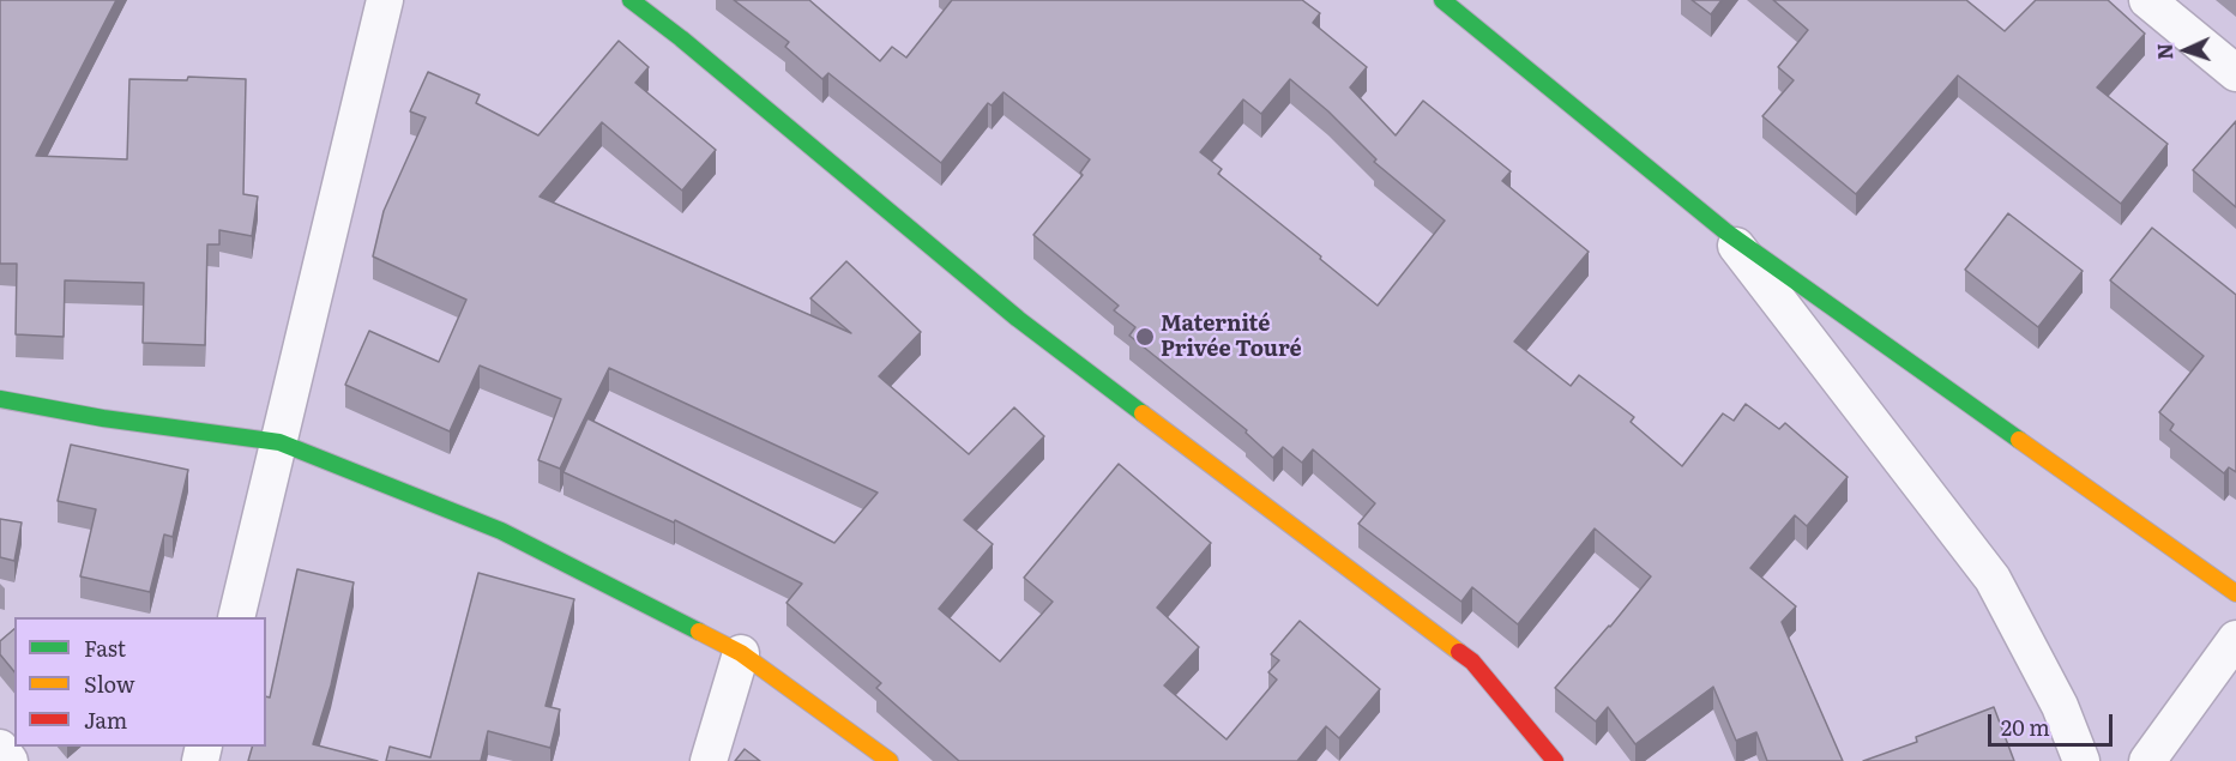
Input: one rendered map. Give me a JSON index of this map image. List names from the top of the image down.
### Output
{
  "places": ["Maternité Privée Touré"],
  "legend": ["Fast", "Slow", "Jam"],
  "scale_bar": "20 m",
  "north": "left"
}
